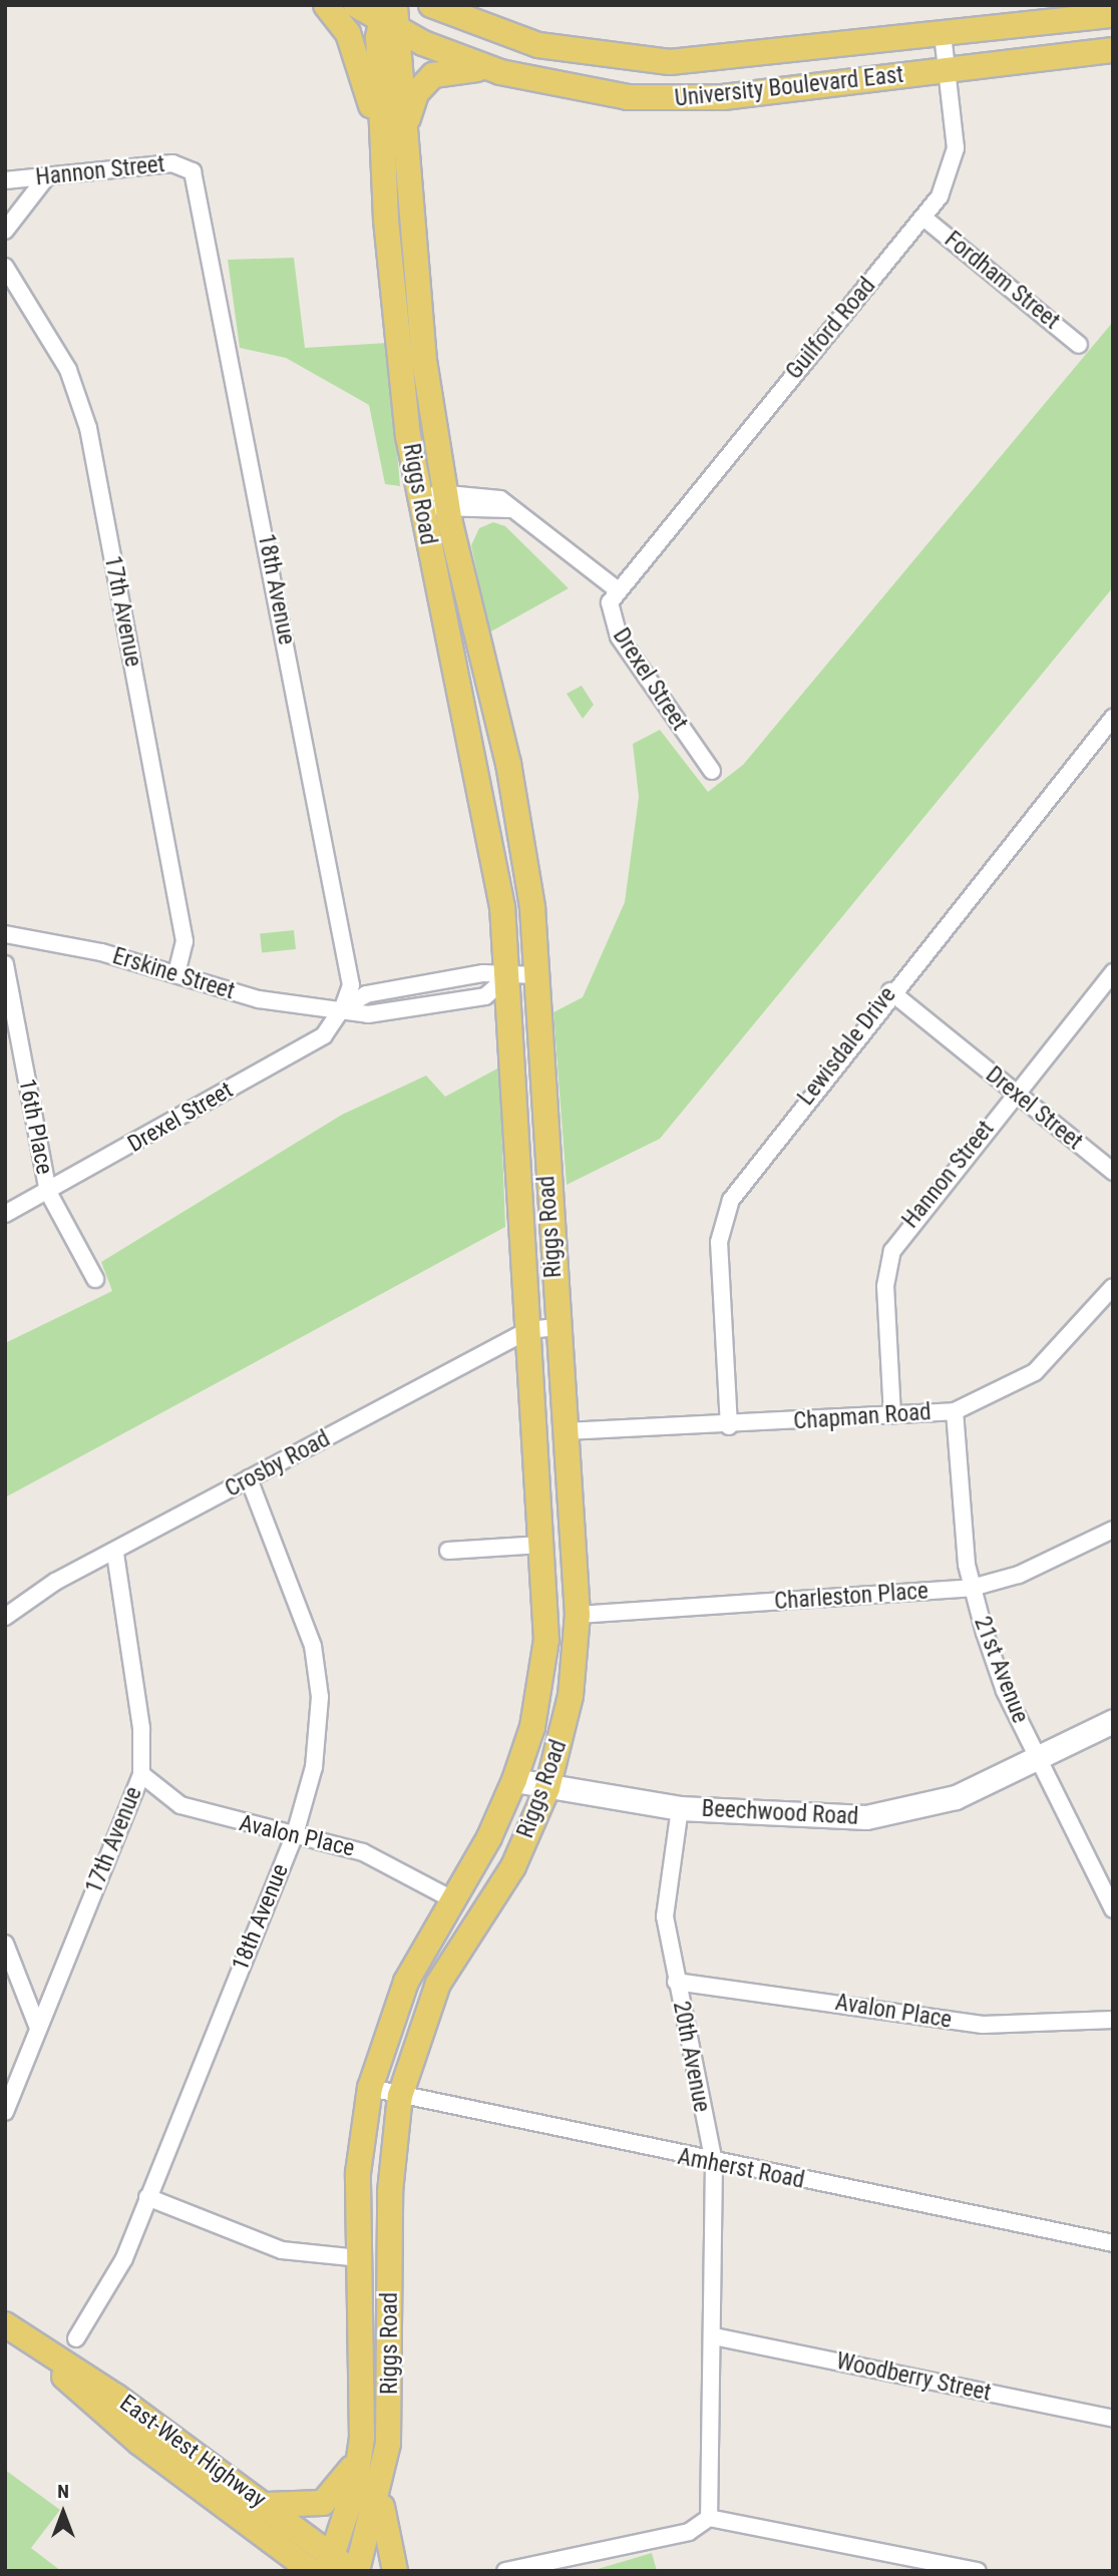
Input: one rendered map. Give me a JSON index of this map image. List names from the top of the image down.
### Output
{
  "streets": {
    "main road": ["University Boulevard East", "Riggs Road", "East-West Highway"],
    "street": [
      "Hannon Street",
      "Fordham Street",
      "Guilford Road",
      "18th Avenue",
      "17th Avenue",
      "Drexel Street",
      "Erskine Street",
      "Lewisdale Drive",
      "16th Place",
      "Chapman Road",
      "Crosby Road",
      "Charleston Place",
      "21st Avenue",
      "Beechwood Road",
      "Avalon Place",
      "20th Avenue",
      "Amherst Road",
      "Woodberry Street"
    ]
  },
  "crossings": [
    ["University Boulevard East", "Guilford Road"],
    ["University Boulevard East", "Riggs Road"],
    ["Hannon Street", "18th Avenue"],
    ["Hannon Street", "Drexel Street"],
    ["Hannon Street", "Chapman Road"],
    ["Fordham Street", "Guilford Road"],
    ["Guilford Road", "Drexel Street"],
    ["Riggs Road", "Chapman Road"],
    ["Riggs Road", "Crosby Road"],
    ["Riggs Road", "Charleston Place"],
    ["Riggs Road", "Beechwood Road"],
    ["Riggs Road", "Avalon Place"],
    ["Riggs Road", "Amherst Road"],
    ["Riggs Road", "East-West Highway"],
    ["18th Avenue", "Drexel Street"],
    ["18th Avenue", "Erskine Street"],
    ["18th Avenue", "Crosby Road"],
    ["18th Avenue", "Avalon Place"],
    ["17th Avenue", "Erskine Street"],
    ["17th Avenue", "Crosby Road"],
    ["17th Avenue", "Avalon Place"],
    ["Drexel Street", "Erskine Street"],
    ["Drexel Street", "Lewisdale Drive"],
    ["Drexel Street", "16th Place"],
    ["Lewisdale Drive", "Chapman Road"],
    ["Chapman Road", "21st Avenue"],
    ["Charleston Place", "21st Avenue"],
    ["21st Avenue", "Beechwood Road"],
    ["Beechwood Road", "20th Avenue"],
    ["Avalon Place", "20th Avenue"],
    ["20th Avenue", "Amherst Road"],
    ["20th Avenue", "Woodberry Street"]
  ],
  "north": "top"
}
